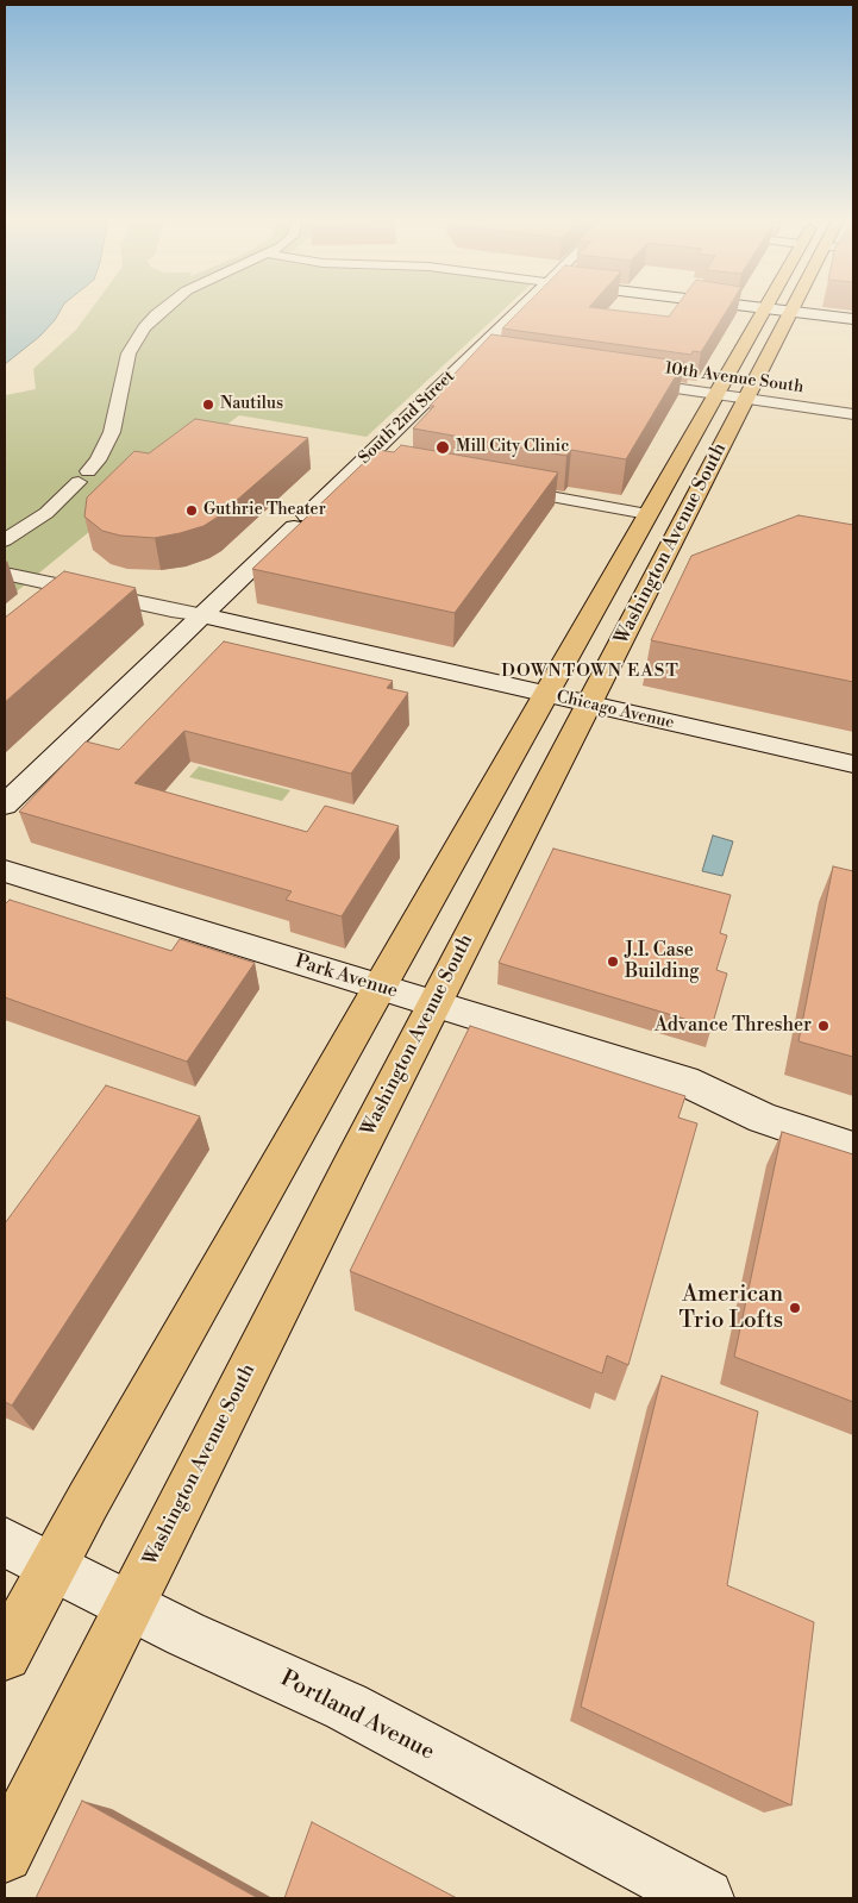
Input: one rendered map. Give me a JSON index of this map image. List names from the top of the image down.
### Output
{
  "streets": {
    "main road": ["Washington Avenue South"],
    "street": [
      "10th Avenue South",
      "South 2nd Street",
      "Chicago Avenue",
      "Park Avenue",
      "Portland Avenue"
    ]
  },
  "crossings": [
    ["10th Avenue South", "Washington Avenue South"],
    ["South 2nd Street", "Chicago Avenue"],
    ["Washington Avenue South", "Chicago Avenue"],
    ["Washington Avenue South", "Park Avenue"],
    ["Washington Avenue South", "Portland Avenue"]
  ],
  "districts": ["DOWNTOWN EAST"],
  "places": [
    "Nautilus",
    "Mill City Clinic",
    "Guthrie Theater",
    "J.I. Case Building",
    "Advance Thresher",
    "American Trio Lofts"
  ]
}
